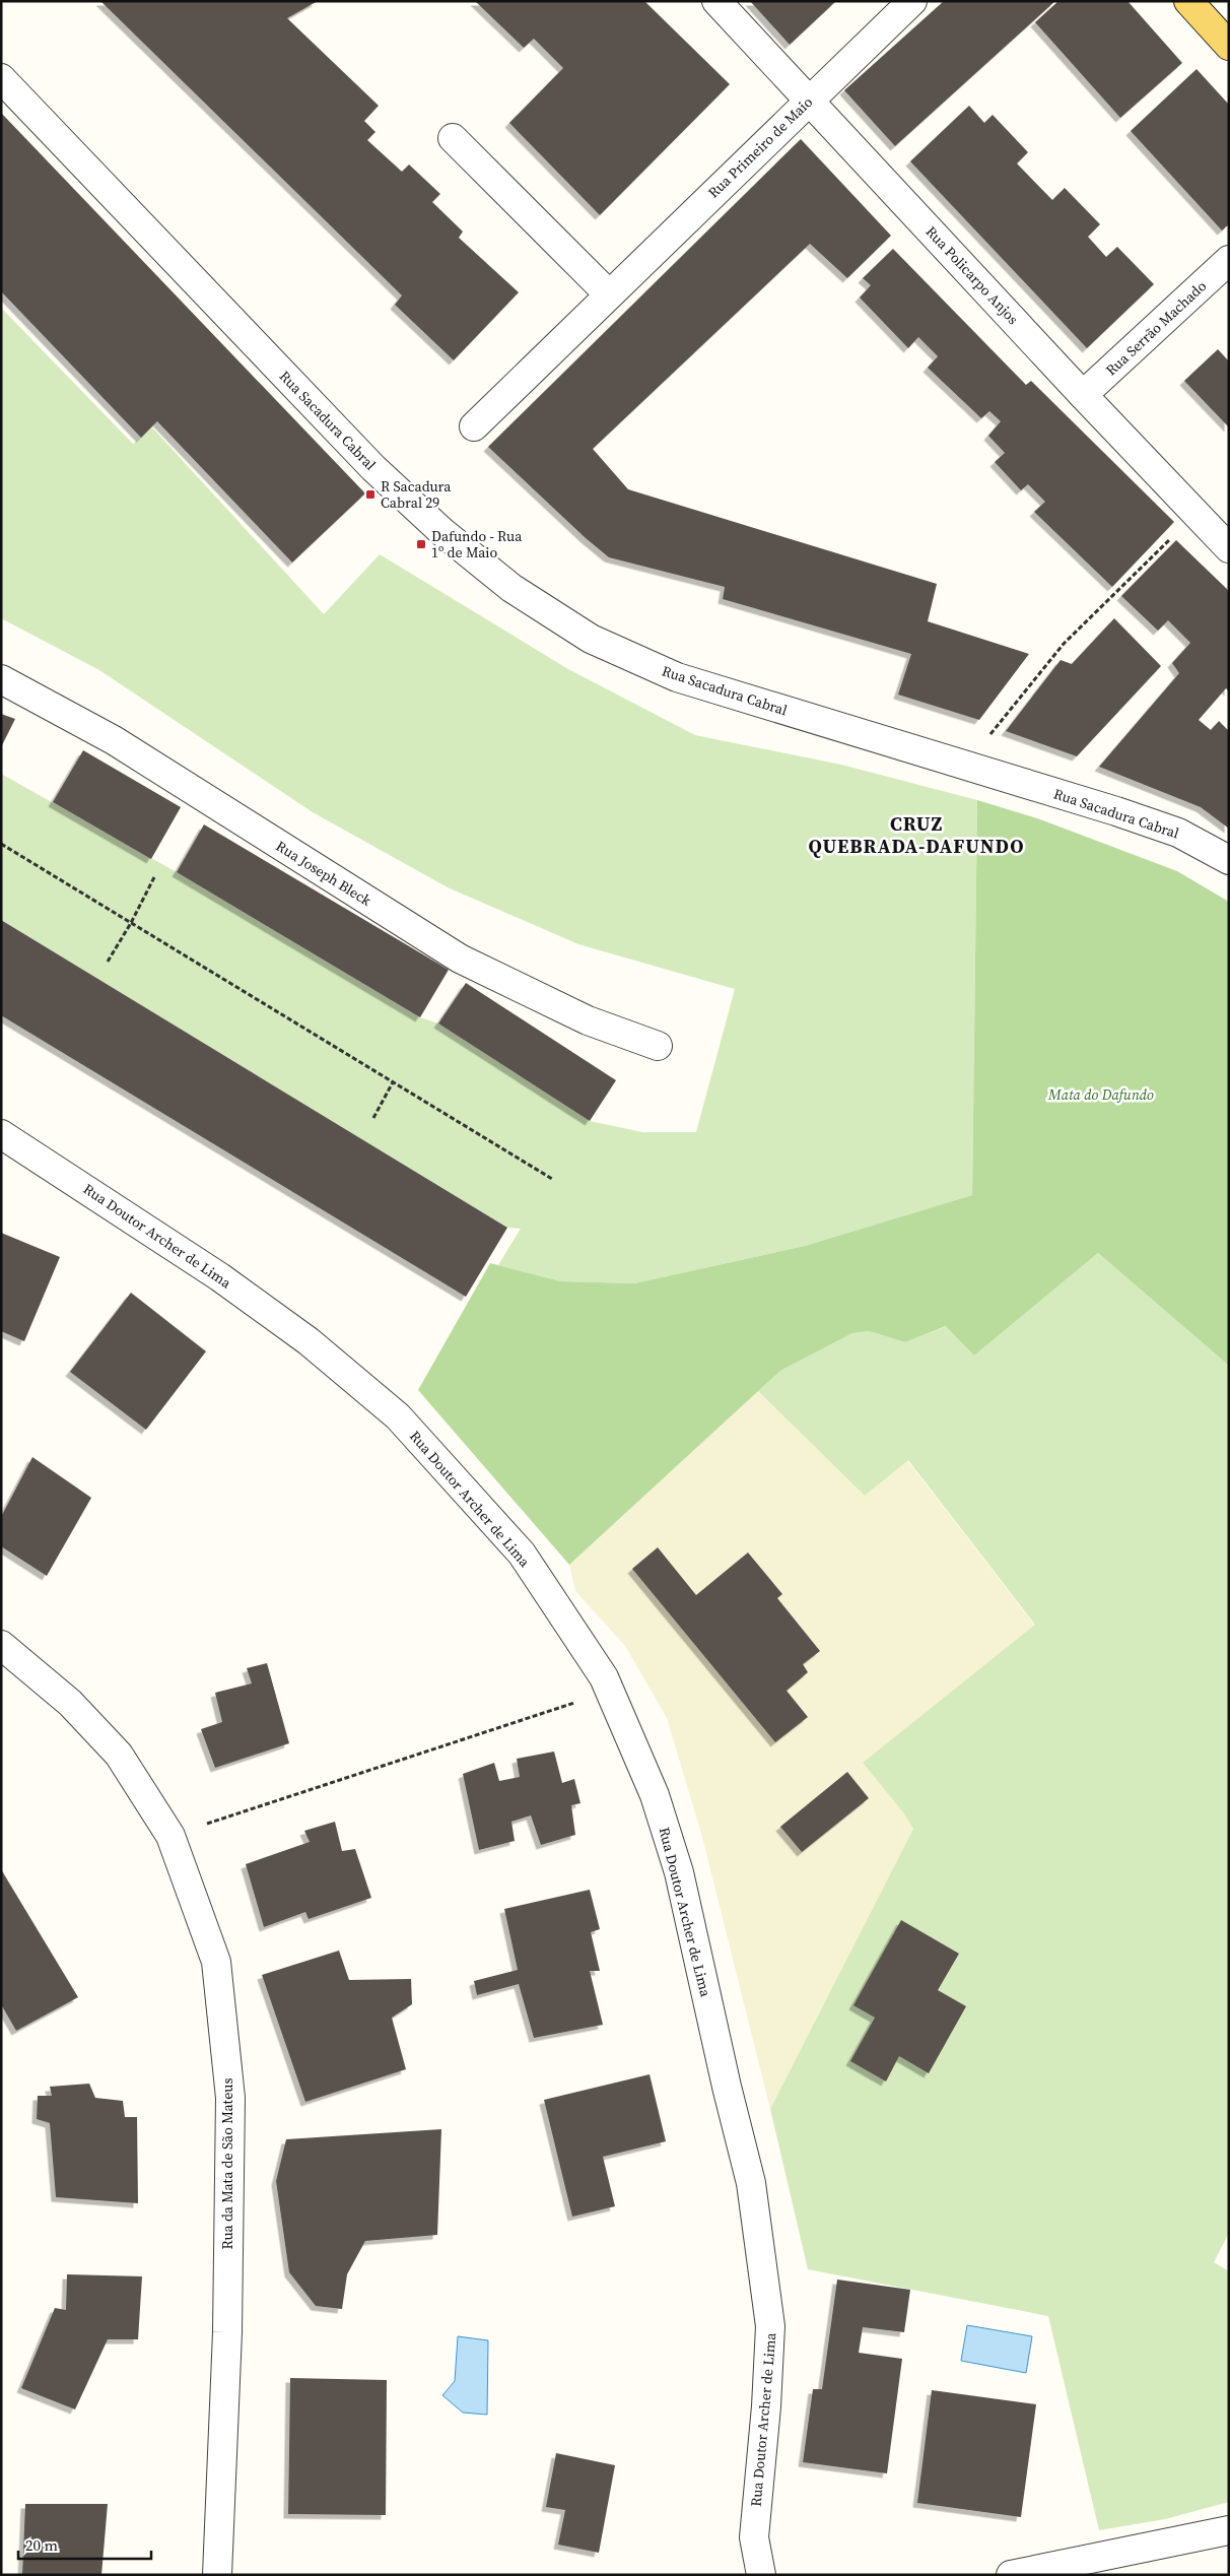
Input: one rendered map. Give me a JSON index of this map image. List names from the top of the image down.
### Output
{
  "streets": {
    "street": [
      "Rua Primeiro de Maio",
      "Rua Policarpo Anjos",
      "Rua Serrão Machado",
      "Rua Sacadura Cabral",
      "Rua Joseph Bleck",
      "Rua Doutor Archer de Lima",
      "Rua da Mata de São Mateus"
    ]
  },
  "crossings": [
    ["Rua Primeiro de Maio", "Rua Policarpo Anjos"],
    ["Rua Policarpo Anjos", "Rua Serrão Machado"]
  ],
  "districts": ["CRUZ QUEBRADA-DAFUNDO"],
  "parks": ["Mata do Dafundo"],
  "places": {
    "transit": ["R Sacadura Cabral 29", "Dafundo - Rua 1º de Maio"]
  },
  "scale_bar": "20 m"
}
